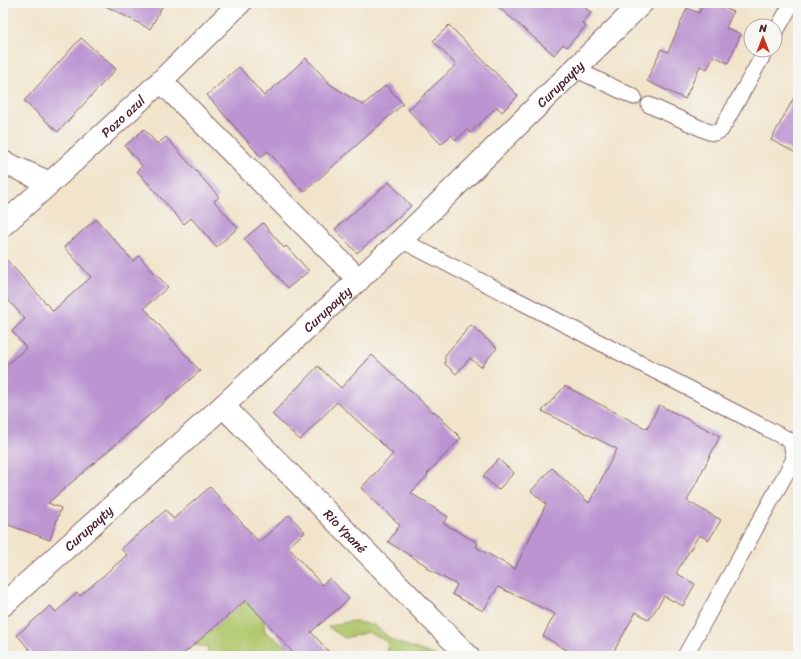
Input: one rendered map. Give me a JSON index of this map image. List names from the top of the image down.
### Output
{
  "streets": {
    "street": ["Curupayty", "Pozo azul", "Rio Ypané"]
  },
  "crossings": [
    ["Curupayty", "Rio Ypané"]
  ],
  "north": "top"
}
